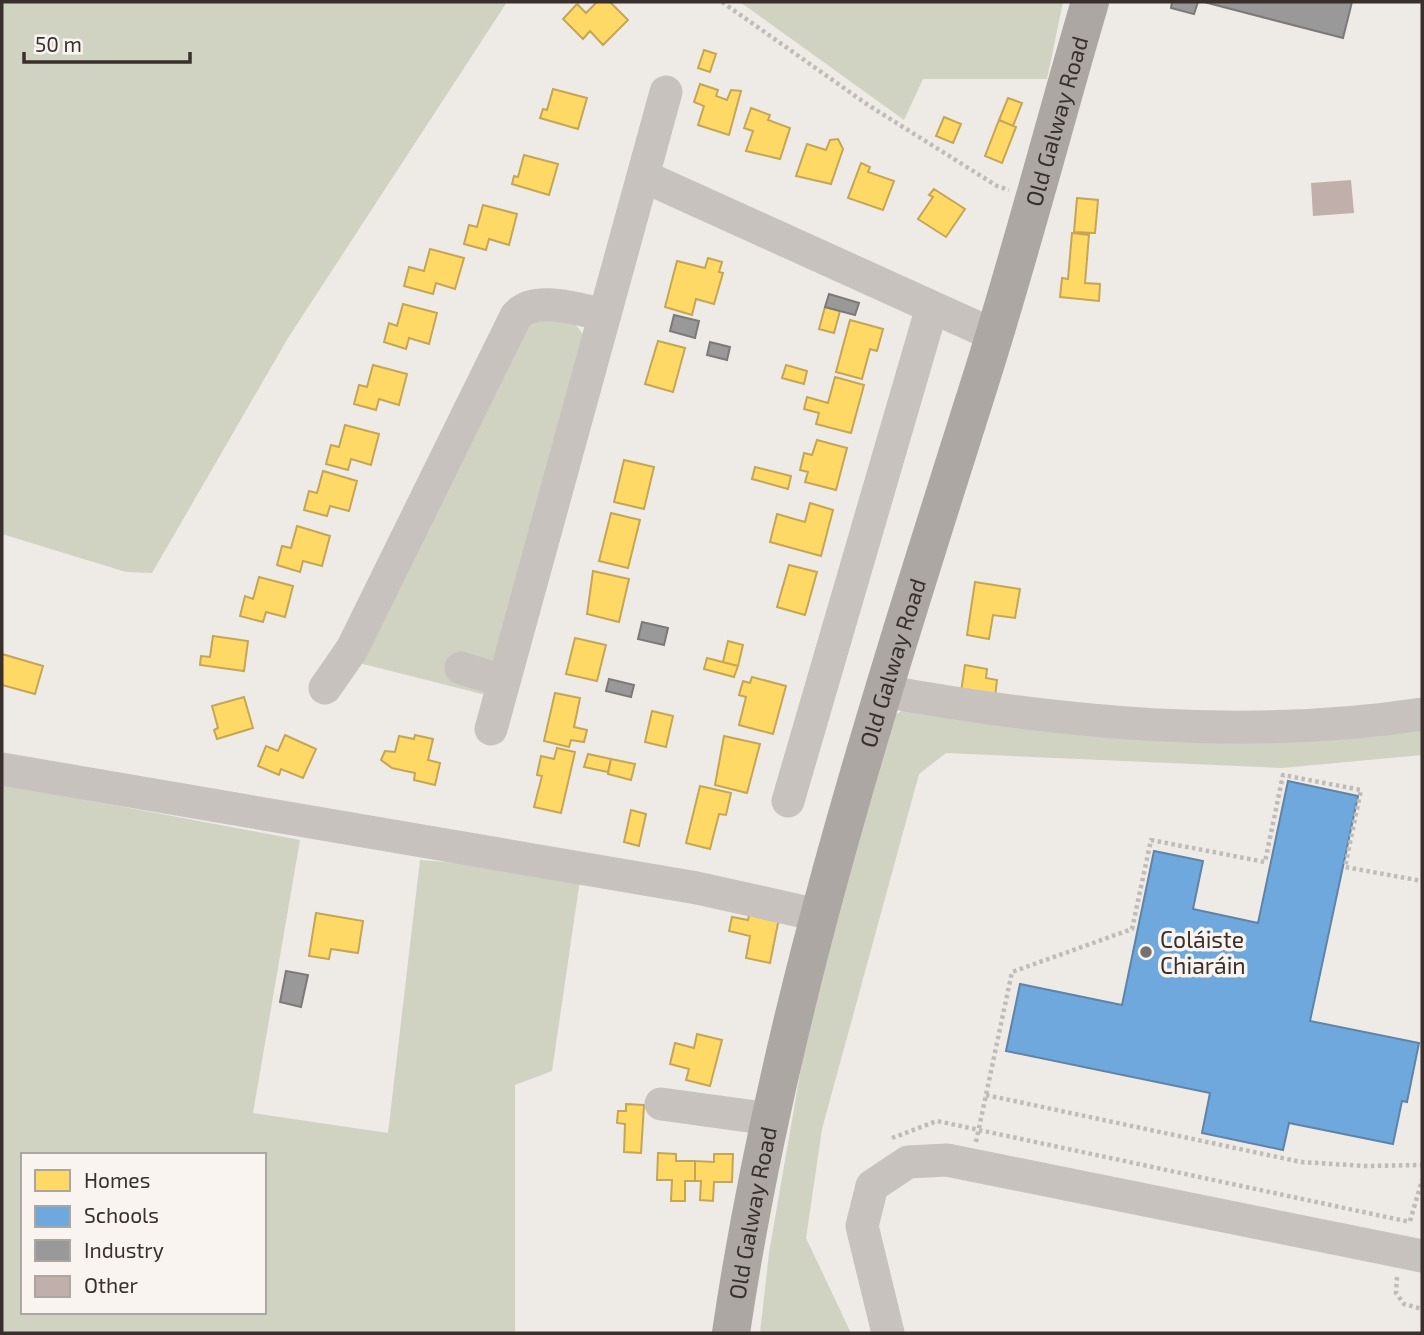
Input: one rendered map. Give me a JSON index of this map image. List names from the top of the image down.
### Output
{
  "streets": {
    "main road": ["Old Galway Road"]
  },
  "places": ["Coláiste Chiaráin"],
  "legend": [
    "Homes",
    "Schools",
    "Industry",
    "Other"
  ],
  "scale_bar": "50 m"
}
